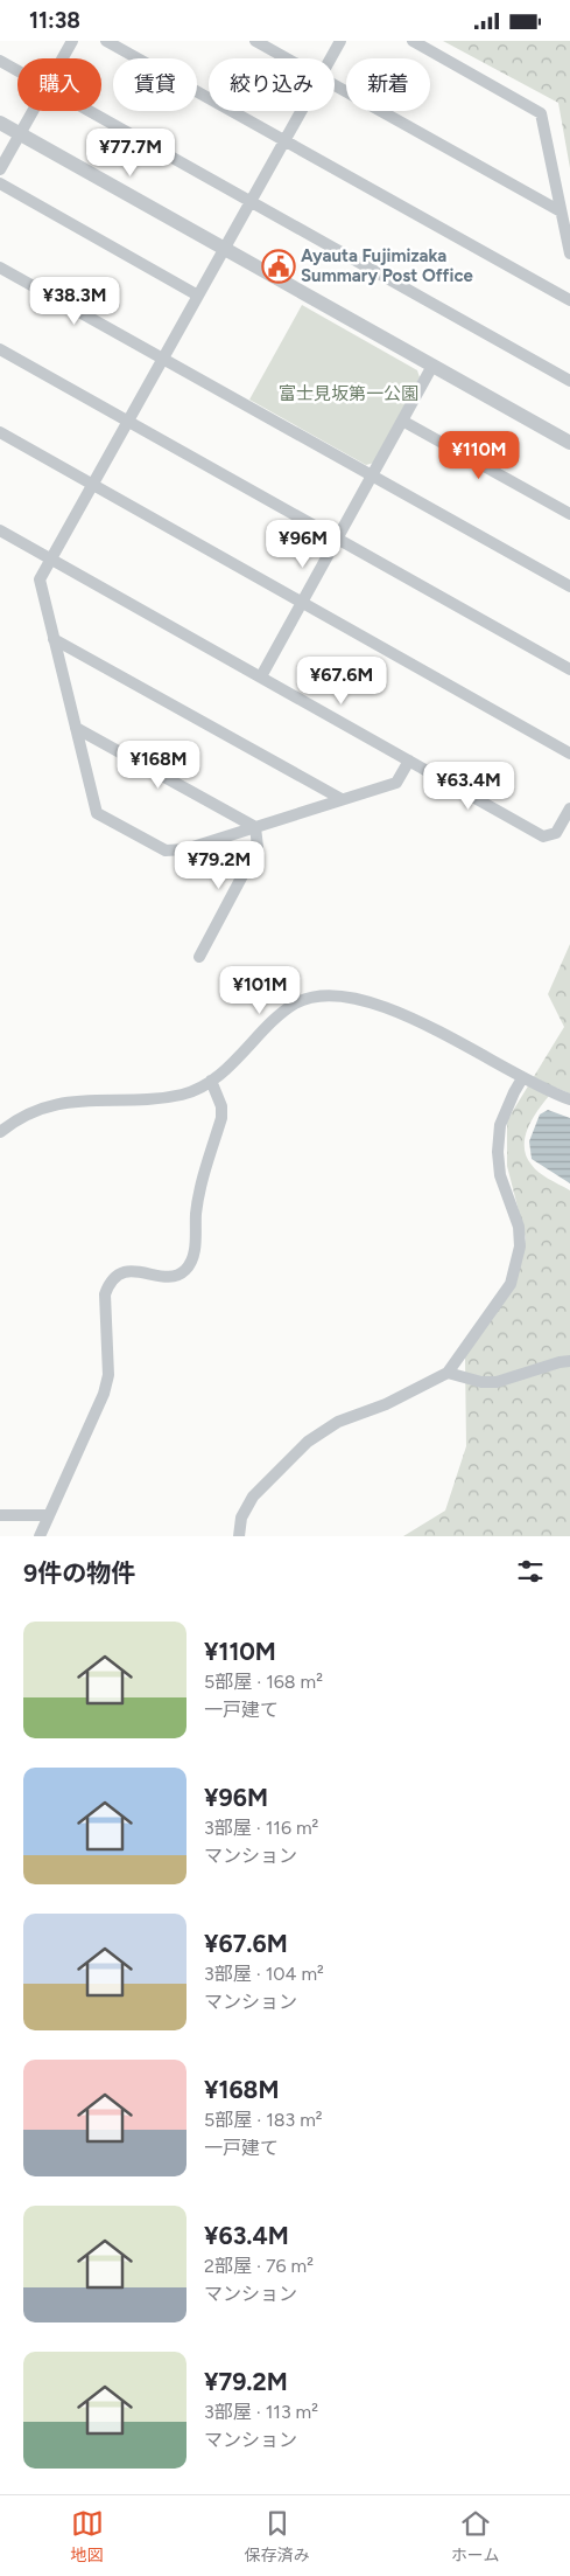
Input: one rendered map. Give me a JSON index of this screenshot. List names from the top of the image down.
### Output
{
  "parks": ["富士見坂第一公園"],
  "places": {
    "public building": ["Ayauta Fujimizaka Summary Post Office"]
  },
  "page": {
    "status": "11:38",
    "chip": [
      "購入",
      "賃貸",
      "絞り込み",
      "新着"
    ],
    "price": [
      "¥77.7M",
      "¥38.3M",
      "¥110M",
      "¥96M",
      "¥67.6M",
      "¥168M",
      "¥63.4M",
      "¥79.2M",
      "¥101M"
    ],
    "heading": "9件の物件",
    "list": [
      {
        "name": "¥110M",
        "note": "5部屋 · 168 m² · 一戸建て"
      },
      {
        "name": "¥96M",
        "note": "3部屋 · 116 m² · マンション"
      },
      {
        "name": "¥67.6M",
        "note": "3部屋 · 104 m² · マンション"
      },
      {
        "name": "¥168M",
        "note": "5部屋 · 183 m² · 一戸建て"
      },
      {
        "name": "¥63.4M",
        "note": "2部屋 · 76 m² · マンション"
      },
      {
        "name": "¥79.2M",
        "note": "3部屋 · 113 m² · マンション"
      }
    ],
    "tabs": ["地図", "保存済み", "ホーム"]
  }
}
